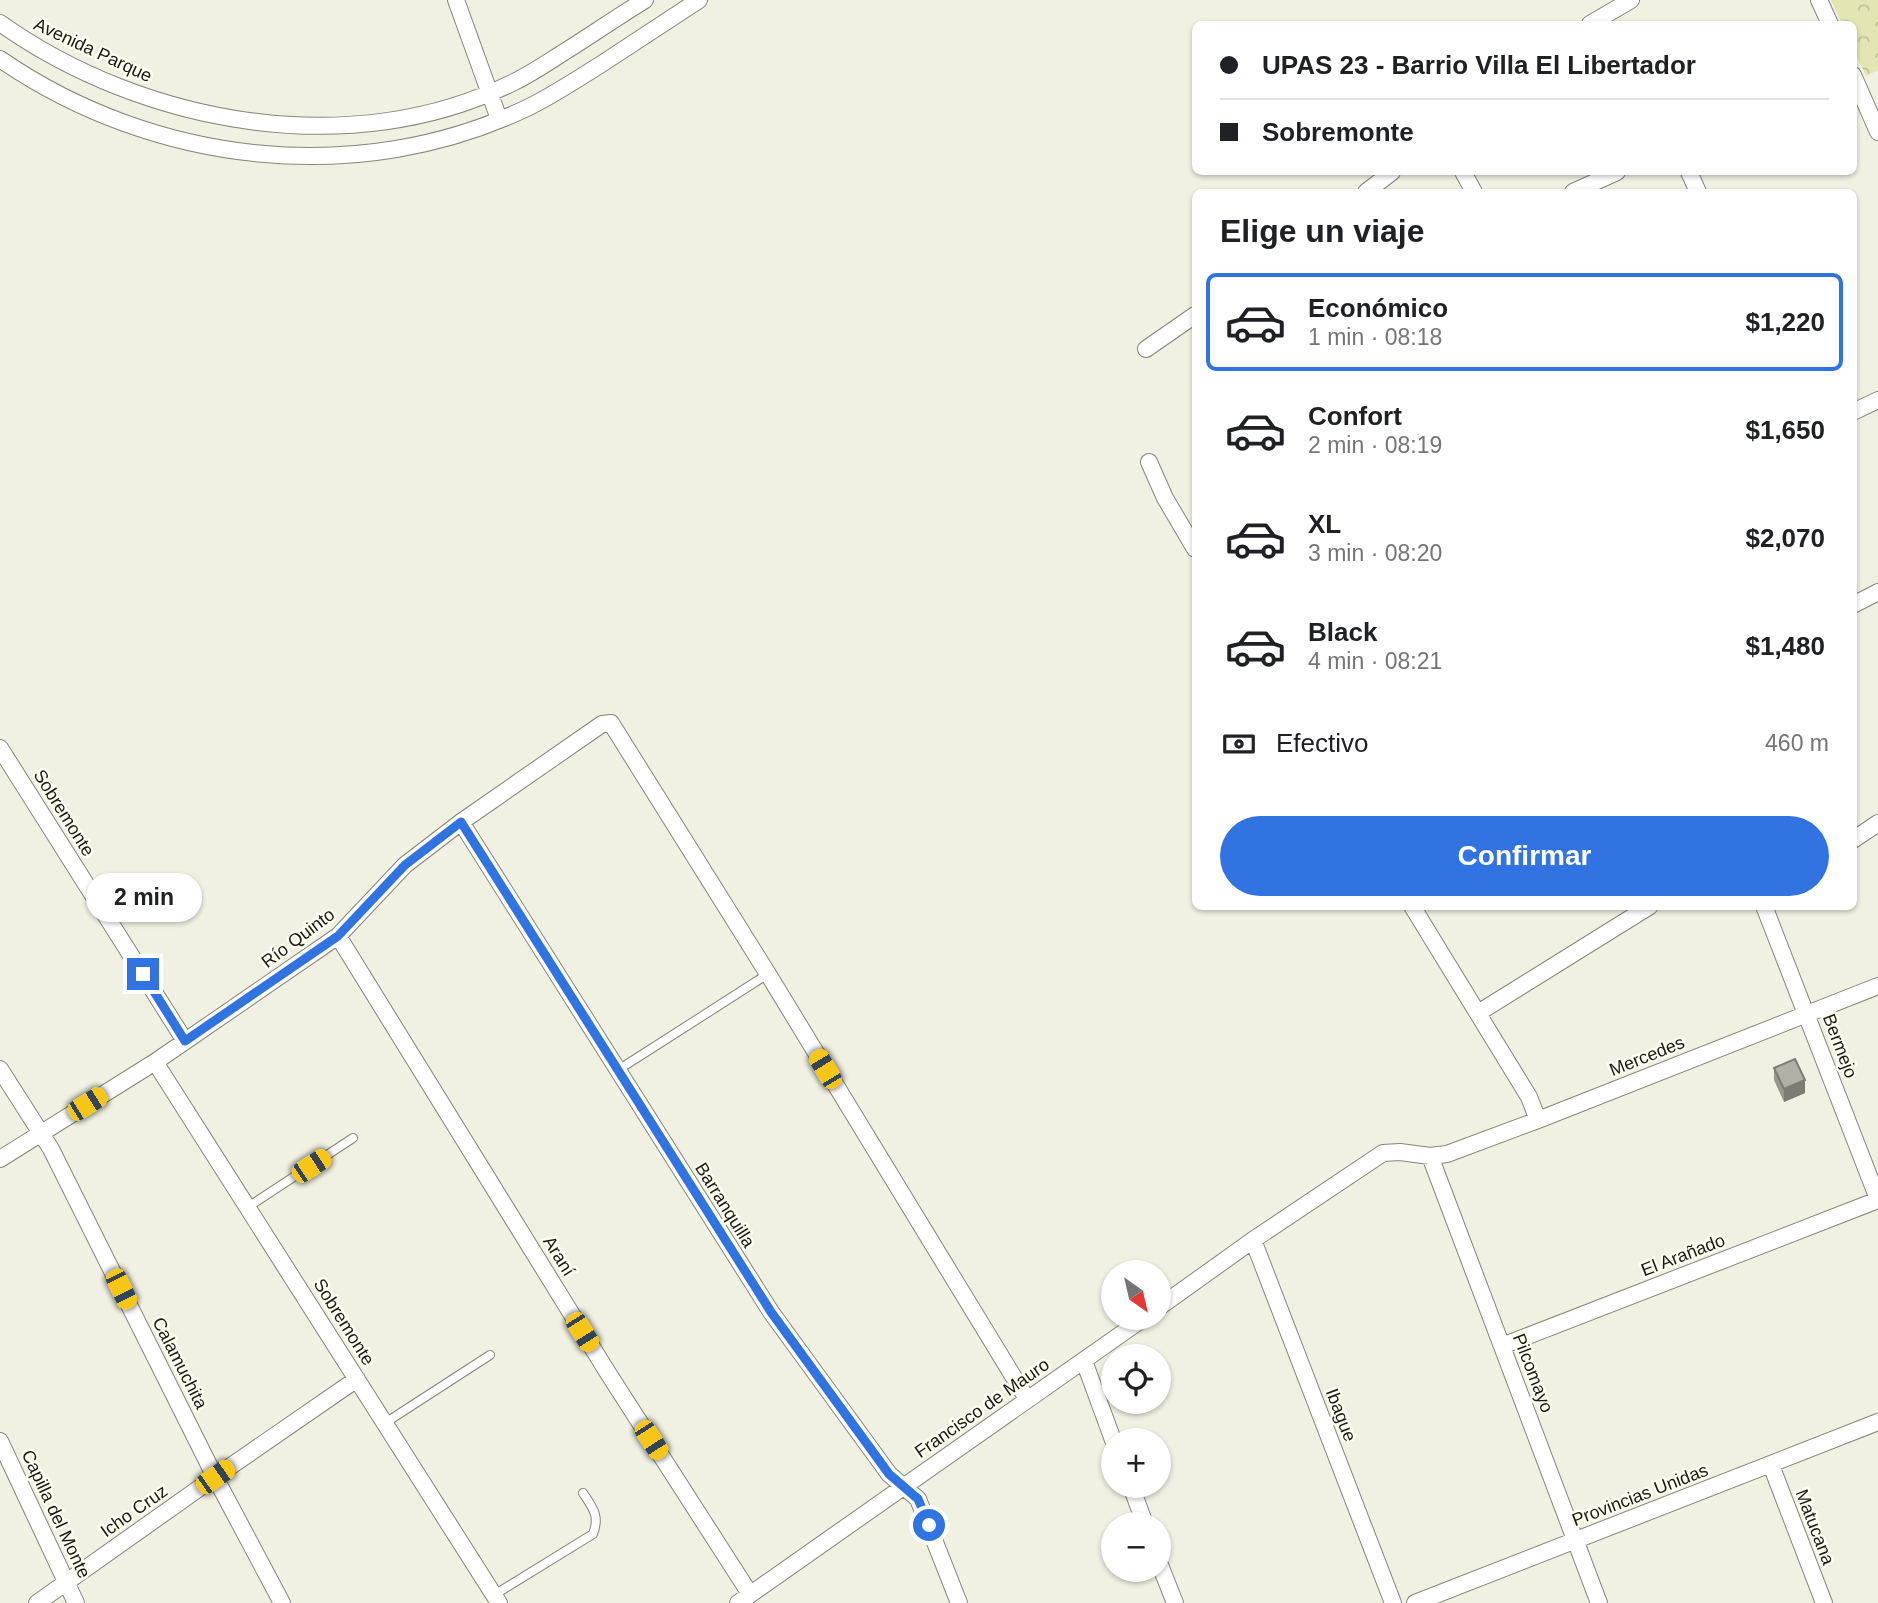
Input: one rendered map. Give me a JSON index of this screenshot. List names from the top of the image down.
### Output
{
  "streets": {
    "street": [
      "Avenida Parque",
      "Sobremonte",
      "Río Quinto",
      "Bermejo",
      "Mercedes",
      "Barranquilla",
      "El Arañado",
      "Araní",
      "Calamuchita",
      "Pilcomayo",
      "Francisco de Mauro",
      "Ibague",
      "Provincias Unidas",
      "Icho Cruz",
      "Capilla del Monte",
      "Matucana"
    ]
  },
  "crossings": [
    ["Sobremonte", "Río Quinto"],
    ["Sobremonte", "Icho Cruz"],
    ["Río Quinto", "Barranquilla"],
    ["Río Quinto", "Araní"],
    ["Río Quinto", "Calamuchita"],
    ["Bermejo", "Mercedes"],
    ["Bermejo", "El Arañado"],
    ["Mercedes", "Pilcomayo"],
    ["Barranquilla", "Francisco de Mauro"],
    ["El Arañado", "Pilcomayo"],
    ["Araní", "Francisco de Mauro"],
    ["Calamuchita", "Icho Cruz"],
    ["Pilcomayo", "Provincias Unidas"],
    ["Provincias Unidas", "Matucana"],
    ["Icho Cruz", "Capilla del Monte"]
  ],
  "north": "bottom right",
  "page": {
    "banner": ["UPAS 23 - Barrio Villa El Libertador", "Sobremonte"],
    "heading": "Elige un viaje",
    "list": [
      {
        "name": "Económico",
        "note": "1 min · 08:18",
        "value": "$1,220"
      },
      {
        "name": "Confort",
        "note": "2 min · 08:19",
        "value": "$1,650"
      },
      {
        "name": "XL",
        "note": "3 min · 08:20",
        "value": "$2,070"
      },
      {
        "name": "Black",
        "note": "4 min · 08:21",
        "value": "$1,480"
      }
    ],
    "pay": ["Efectivo", "460 m"],
    "buttons": "Confirmar",
    "bubble": "2 min",
    "map_buttons": ["+", "−"]
  }
}
